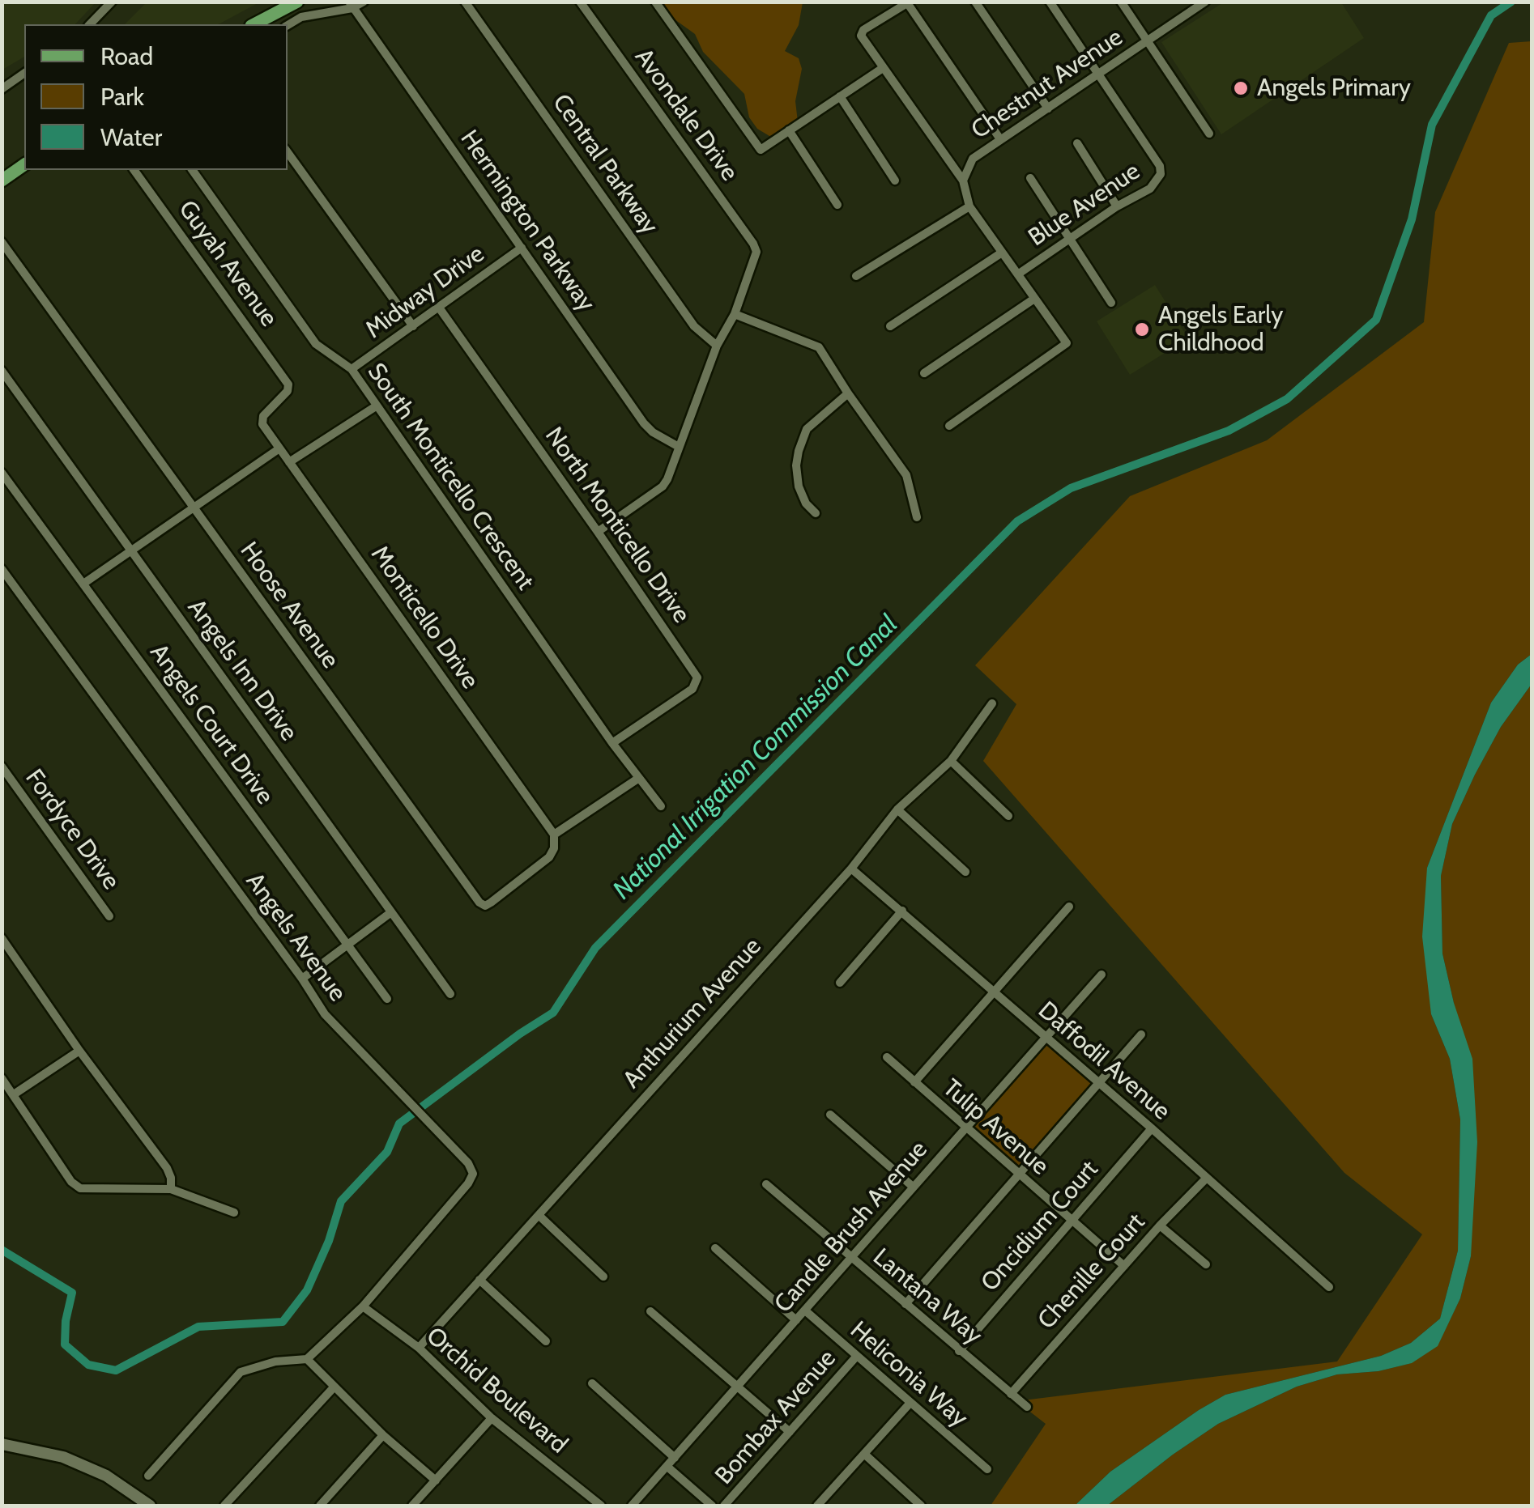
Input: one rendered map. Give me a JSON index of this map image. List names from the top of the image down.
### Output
{
  "streets": {
    "street": [
      "Chestnut Avenue",
      "Avondale Drive",
      "Central Parkway",
      "Blue Avenue",
      "Hermington Parkway",
      "Guyah Avenue",
      "Midway Drive",
      "South Monticello Crescent",
      "North Monticello Drive",
      "Hoose Avenue",
      "Monticello Drive",
      "Angels Inn Drive",
      "Angels Court Drive",
      "Fordyce Drive",
      "Angels Avenue",
      "Anthurium Avenue",
      "Daffodil Avenue",
      "Tulip Avenue",
      "Oncidium Court",
      "Candle Brush Avenue",
      "Chenille Court",
      "Lantana Way",
      "Heliconia Way",
      "Orchid Boulevard",
      "Bombax Avenue"
    ]
  },
  "crossings": [
    ["Chestnut Avenue", "Blue Avenue"],
    ["Hermington Parkway", "Midway Drive"],
    ["Guyah Avenue", "Monticello Drive"],
    ["Midway Drive", "South Monticello Crescent"],
    ["Midway Drive", "North Monticello Drive"],
    ["South Monticello Crescent", "North Monticello Drive"],
    ["Hoose Avenue", "Monticello Drive"],
    ["Angels Avenue", "Orchid Boulevard"],
    ["Anthurium Avenue", "Daffodil Avenue"],
    ["Anthurium Avenue", "Orchid Boulevard"],
    ["Daffodil Avenue", "Oncidium Court"],
    ["Daffodil Avenue", "Candle Brush Avenue"],
    ["Daffodil Avenue", "Chenille Court"],
    ["Tulip Avenue", "Oncidium Court"],
    ["Tulip Avenue", "Candle Brush Avenue"],
    ["Tulip Avenue", "Chenille Court"],
    ["Oncidium Court", "Lantana Way"],
    ["Candle Brush Avenue", "Lantana Way"],
    ["Candle Brush Avenue", "Heliconia Way"],
    ["Chenille Court", "Lantana Way"],
    ["Heliconia Way", "Bombax Avenue"]
  ],
  "water": ["National Irrigation Commission Canal"],
  "places": ["Angels Primary", "Angels Early Childhood"],
  "legend": ["Road", "Park", "Water"]
}
